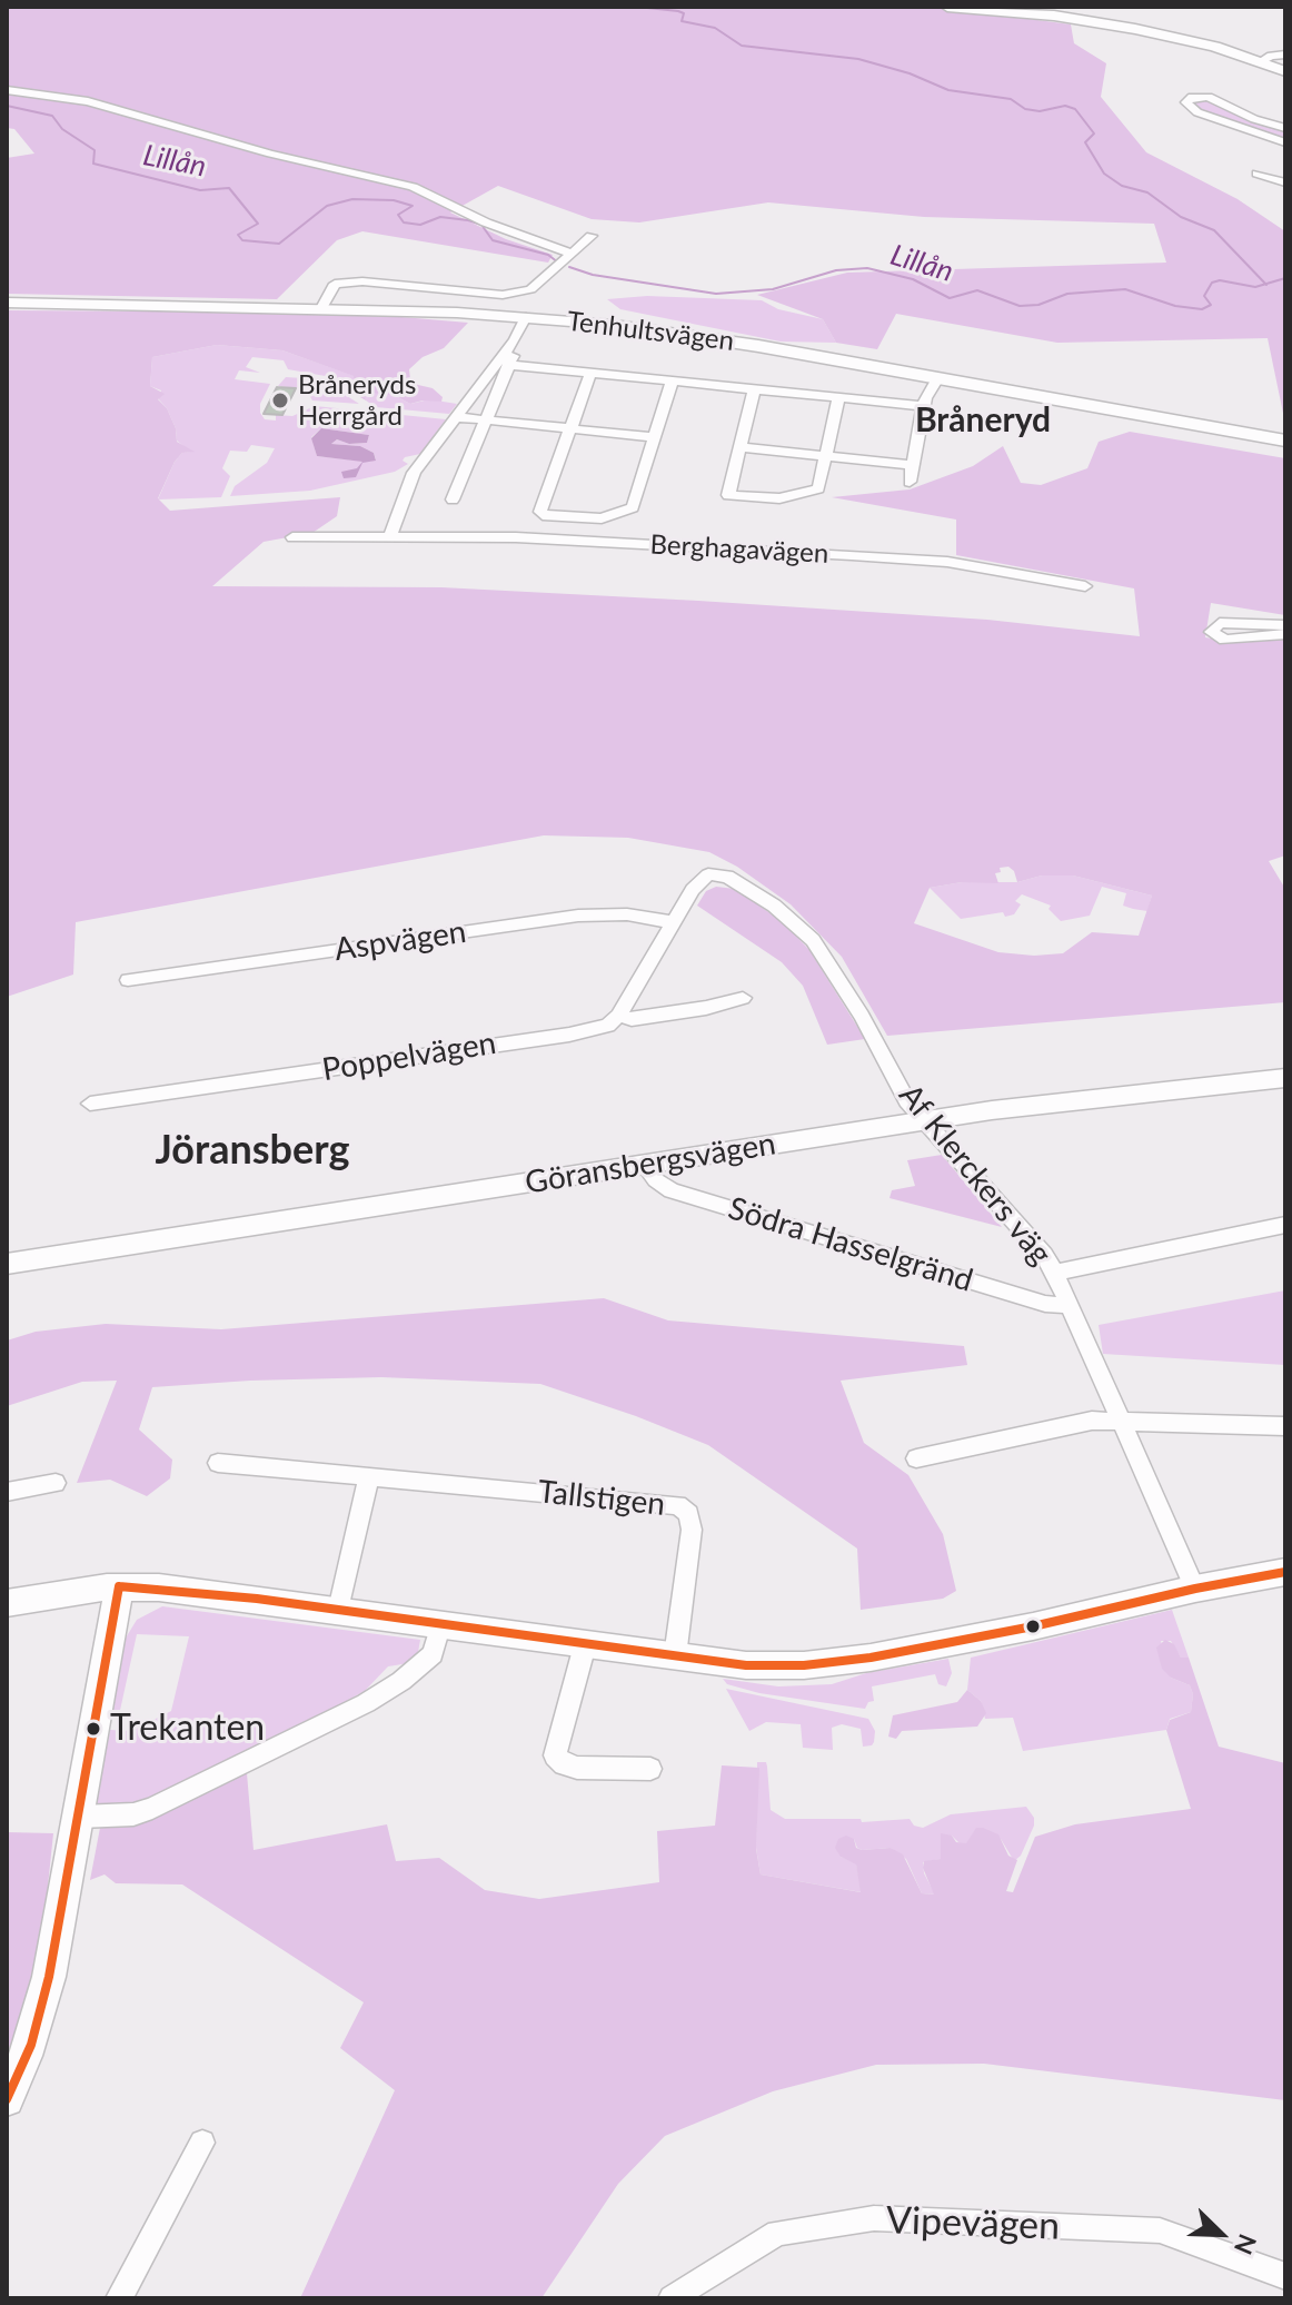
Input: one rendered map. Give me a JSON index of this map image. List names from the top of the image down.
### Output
{
  "streets": {
    "street": [
      "Tenhultsvägen",
      "Berghagavägen",
      "Aspvägen",
      "Poppelvägen",
      "Göransbergsvägen",
      "Af Klerckers väg",
      "Södra Hasselgränd",
      "Tallstigen",
      "Vipevägen"
    ]
  },
  "crossings": [
    ["Aspvägen", "Af Klerckers väg"],
    ["Göransbergsvägen", "Af Klerckers väg"],
    ["Göransbergsvägen", "Södra Hasselgränd"],
    ["Af Klerckers väg", "Södra Hasselgränd"]
  ],
  "districts": ["Bråneryd", "Jöransberg"],
  "water": ["Lillån"],
  "places": ["Bråneryds Herrgård", "Trekanten"],
  "north": "bottom right"
}
